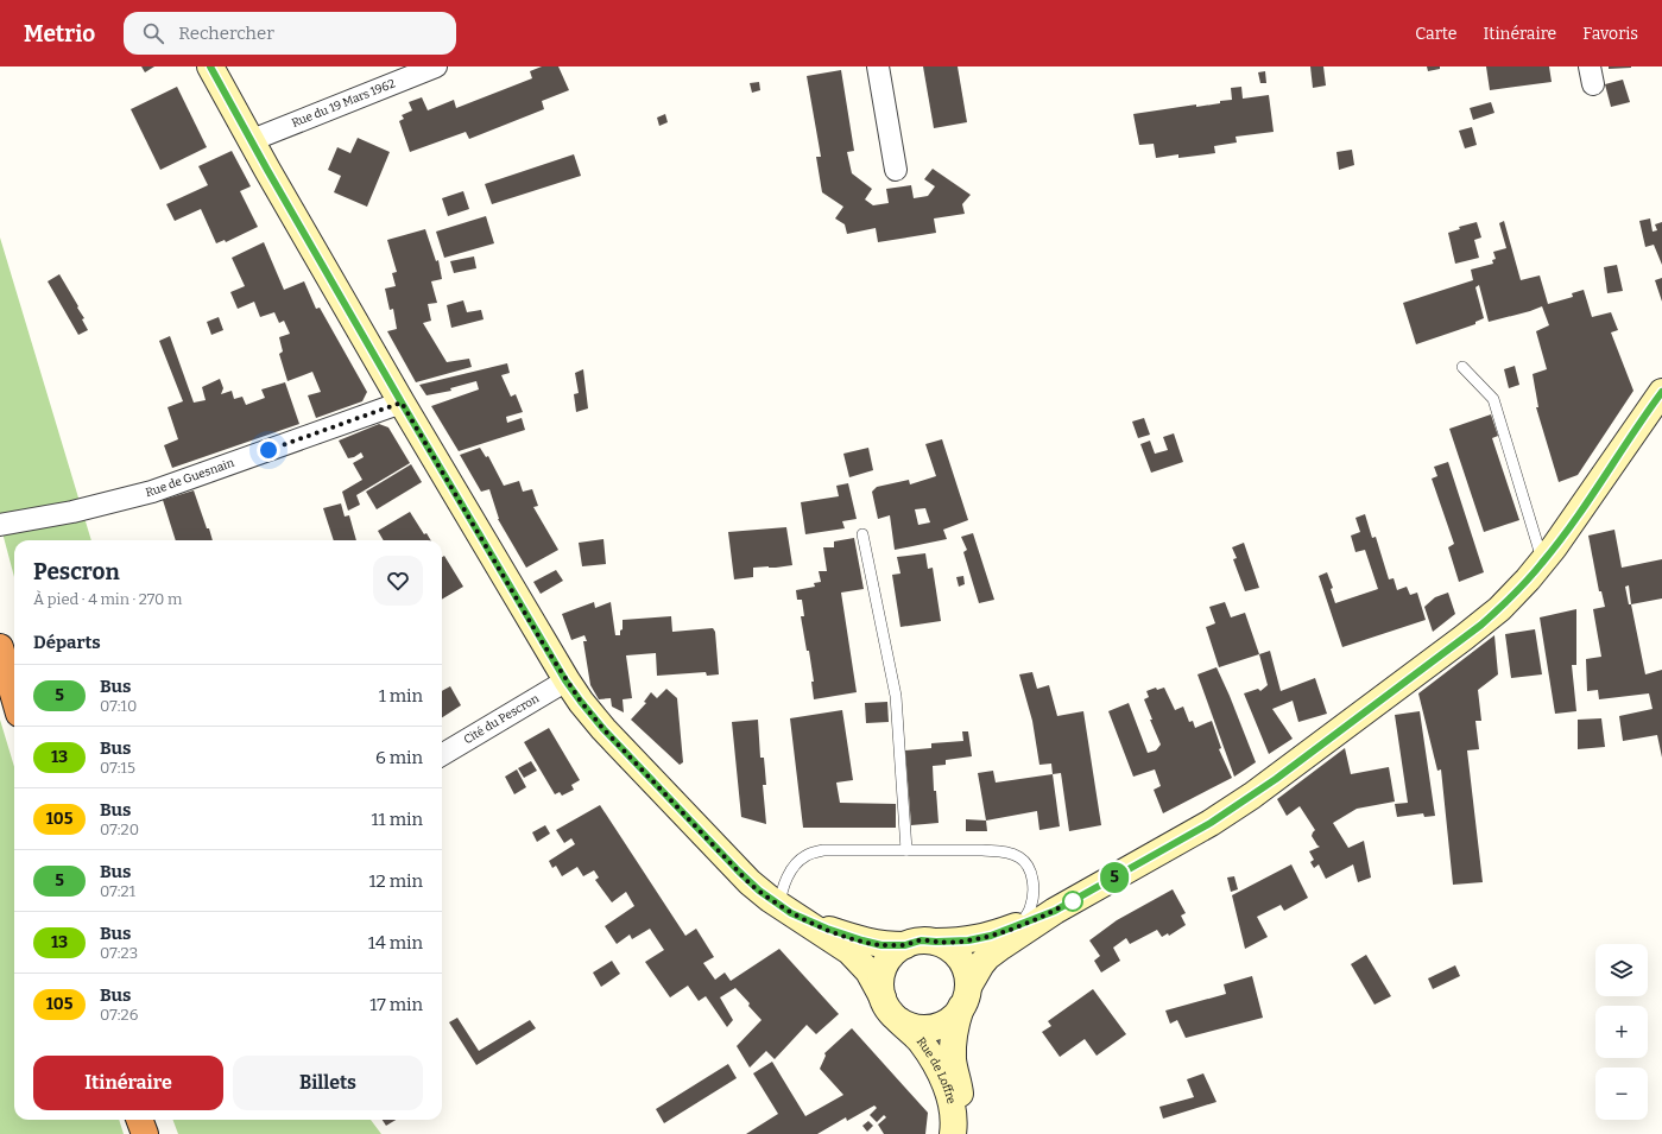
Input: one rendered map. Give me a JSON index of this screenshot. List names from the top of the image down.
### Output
{
  "streets": {
    "street": [
      "Rue du 19 Mars 1962",
      "Rue de Guesnain",
      "Cité du Pescron",
      "Rue de Loffre"
    ]
  },
  "lines": ["bus line 5"],
  "page": {
    "header": "Metrio",
    "search": "Rechercher",
    "nav": ["Carte", "Itinéraire", "Favoris"],
    "on_map": "5",
    "heading": [
      ["Pescron", "À pied · 4 min · 270 m"],
      "Départs"
    ],
    "list": [
      {
        "mark": "5",
        "name": "Bus",
        "note": "07:10",
        "value": "1 min"
      },
      {
        "mark": "13",
        "name": "Bus",
        "note": "07:15",
        "value": "6 min"
      },
      {
        "mark": "105",
        "name": "Bus",
        "note": "07:20",
        "value": "11 min"
      },
      {
        "mark": "5",
        "name": "Bus",
        "note": "07:21",
        "value": "12 min"
      },
      {
        "mark": "13",
        "name": "Bus",
        "note": "07:23",
        "value": "14 min"
      },
      {
        "mark": "105",
        "name": "Bus",
        "note": "07:26",
        "value": "17 min"
      }
    ],
    "map_buttons": ["+", "−"],
    "buttons": ["Itinéraire", "Billets"]
  }
}
